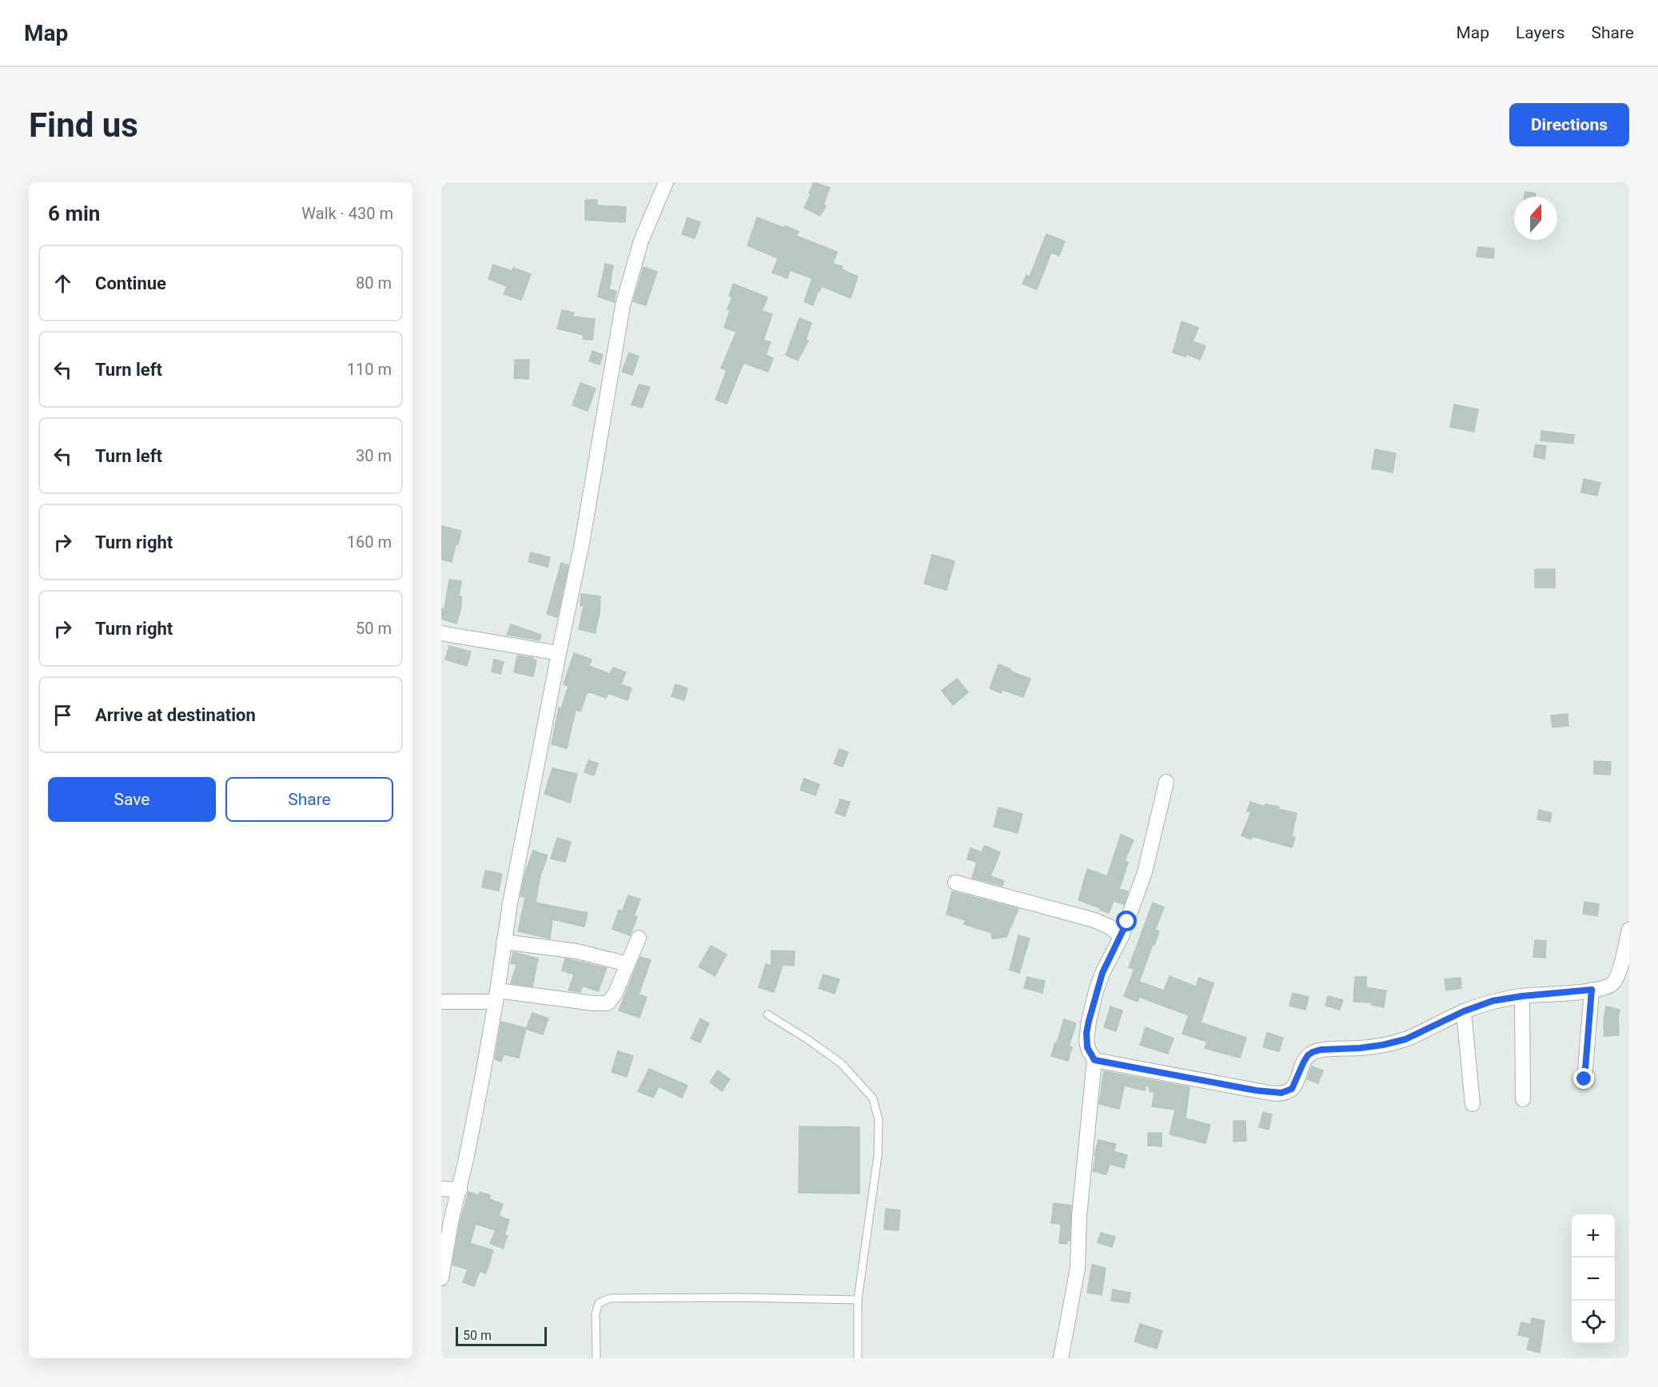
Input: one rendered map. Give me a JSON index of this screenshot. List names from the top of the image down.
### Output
{
  "scale_bar": "50 m",
  "north": "top",
  "page": {
    "header": "Map",
    "nav": ["Map", "Layers", "Share"],
    "buttons": [
      "Directions",
      ["Save", "Share"]
    ],
    "title": "Find us",
    "heading": ["6 min", "Walk · 430 m"],
    "list": [
      ["Continue", "80 m"],
      ["Turn left", "110 m"],
      ["Turn left", "30 m"],
      ["Turn right", "160 m"],
      ["Turn right", "50 m"],
      "Arrive at destination"
    ],
    "map_buttons": ["+", "−"],
    "scale": "50 m"
  }
}
